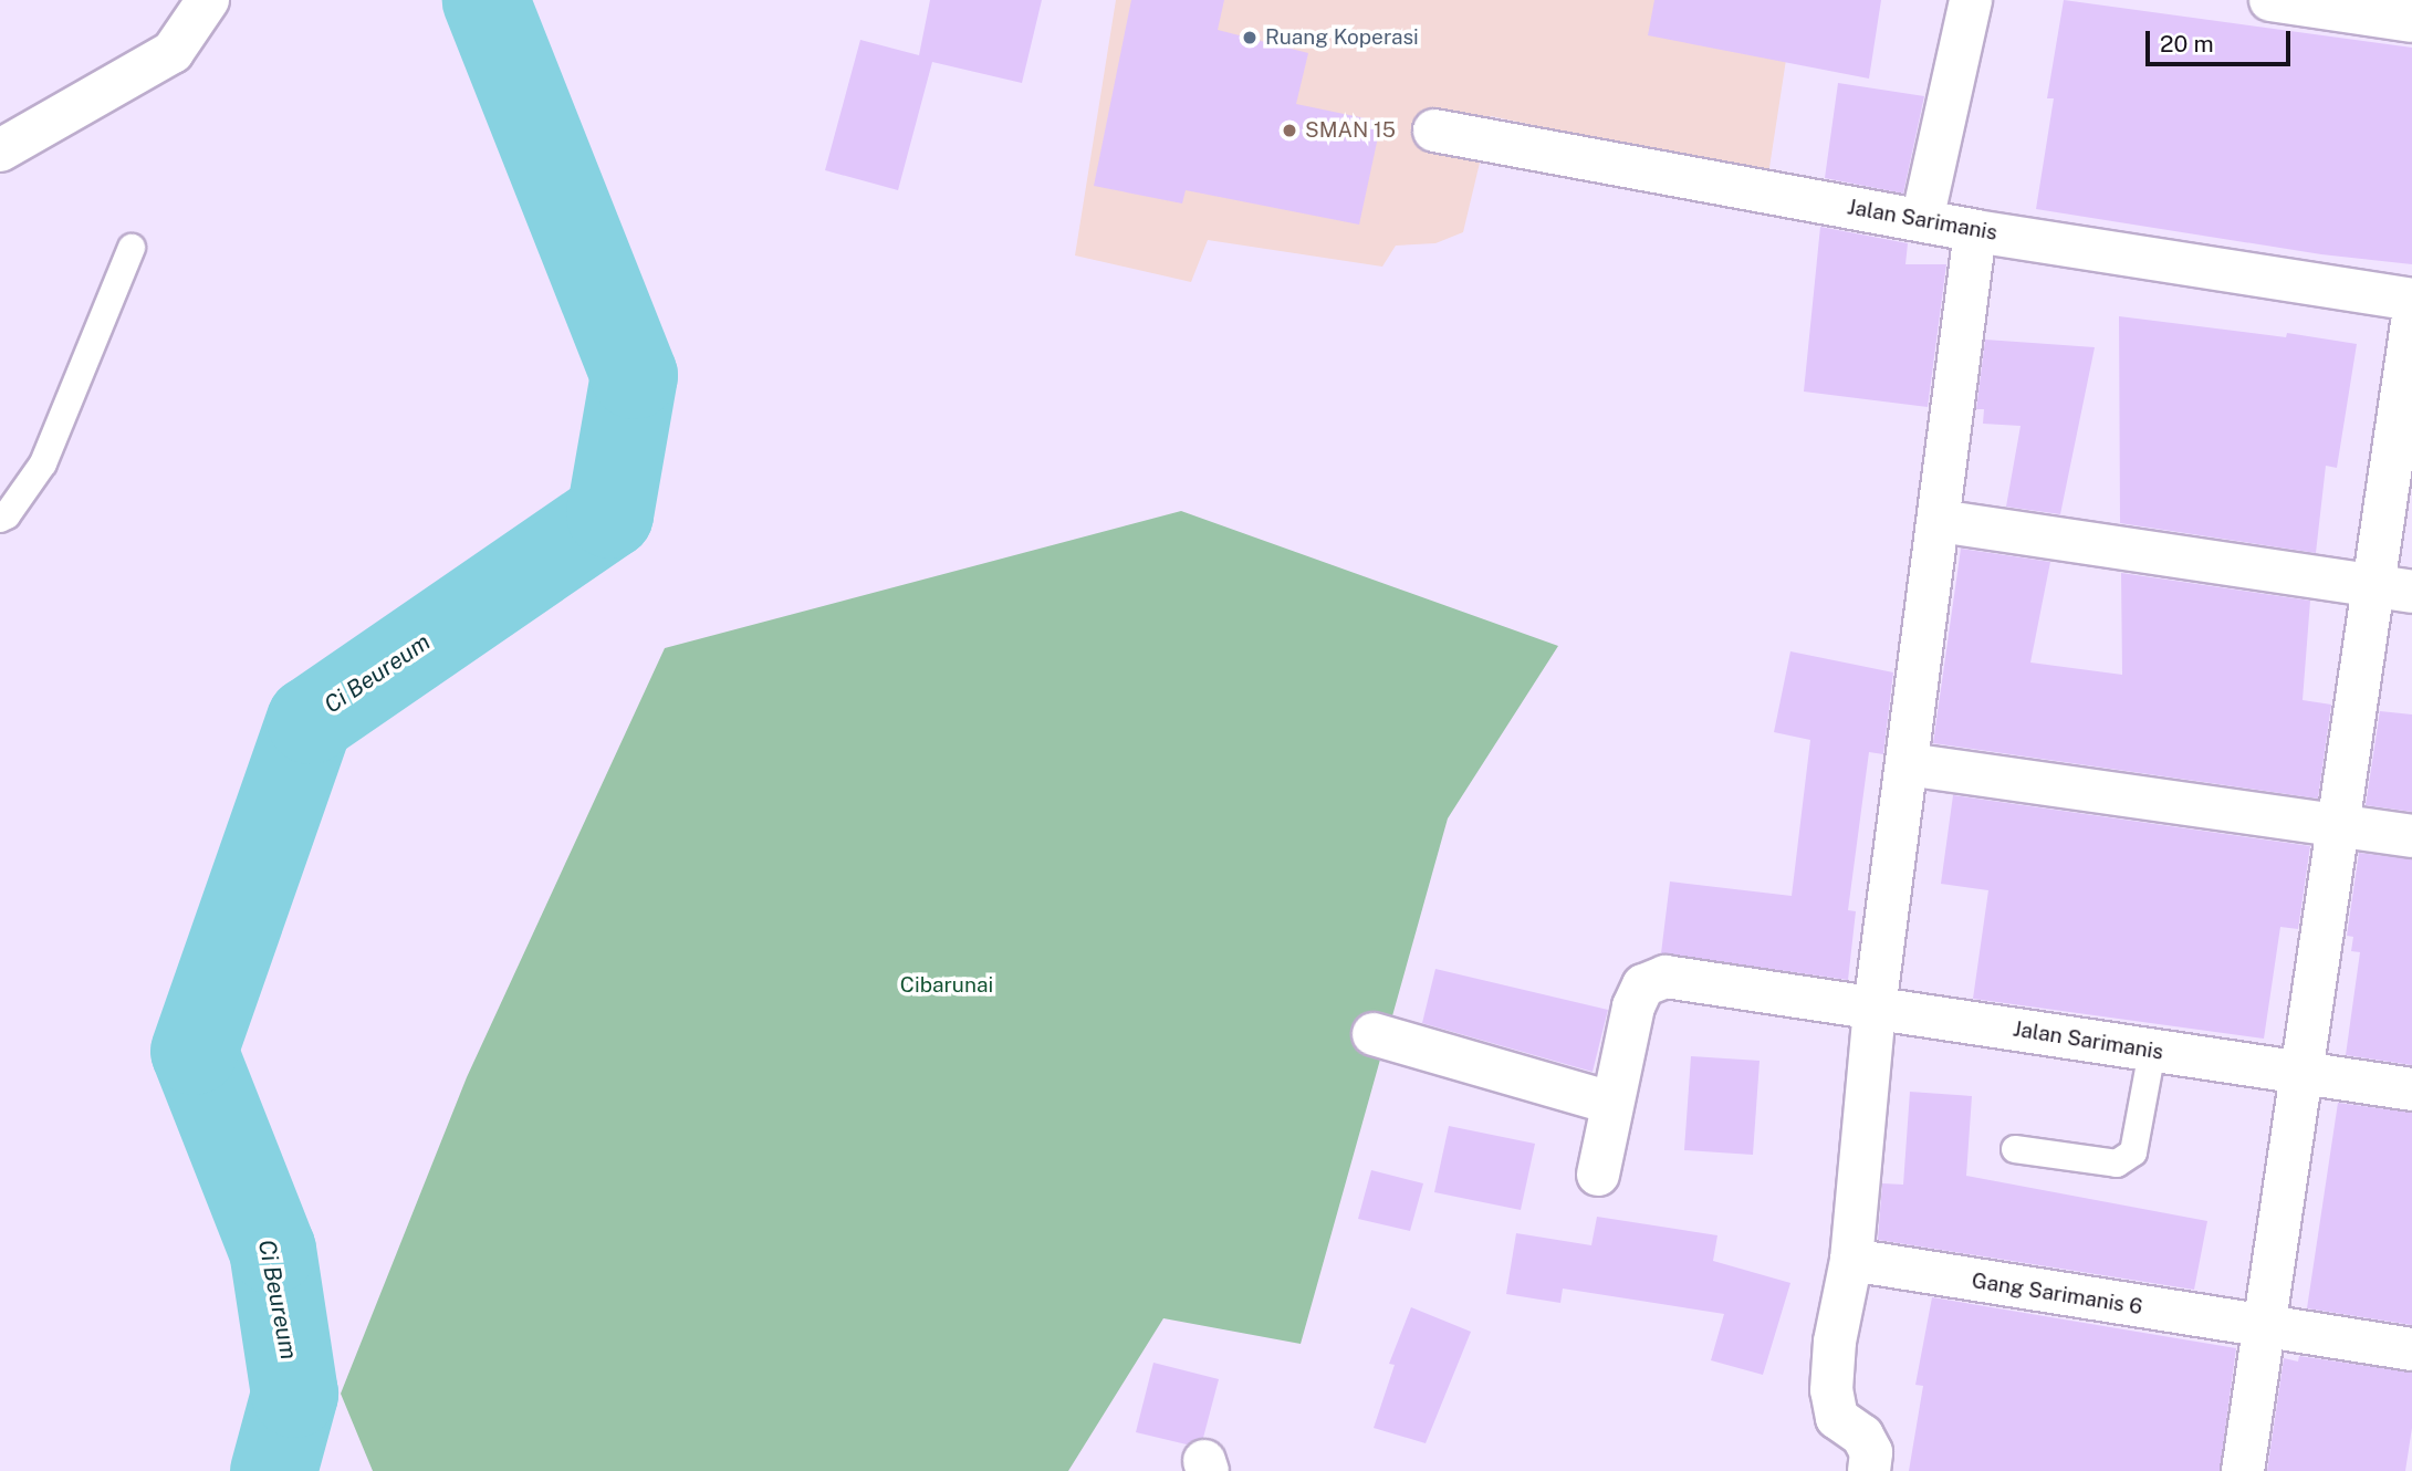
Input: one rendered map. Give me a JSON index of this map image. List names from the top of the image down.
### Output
{
  "streets": {
    "street": ["Jalan Sarimanis", "Gang Sarimanis 6"]
  },
  "water": ["Ci Beureum"],
  "parks": ["Cibarunai"],
  "places": ["Ruang Koperasi", "SMAN 15"],
  "scale_bar": "20 m"
}
